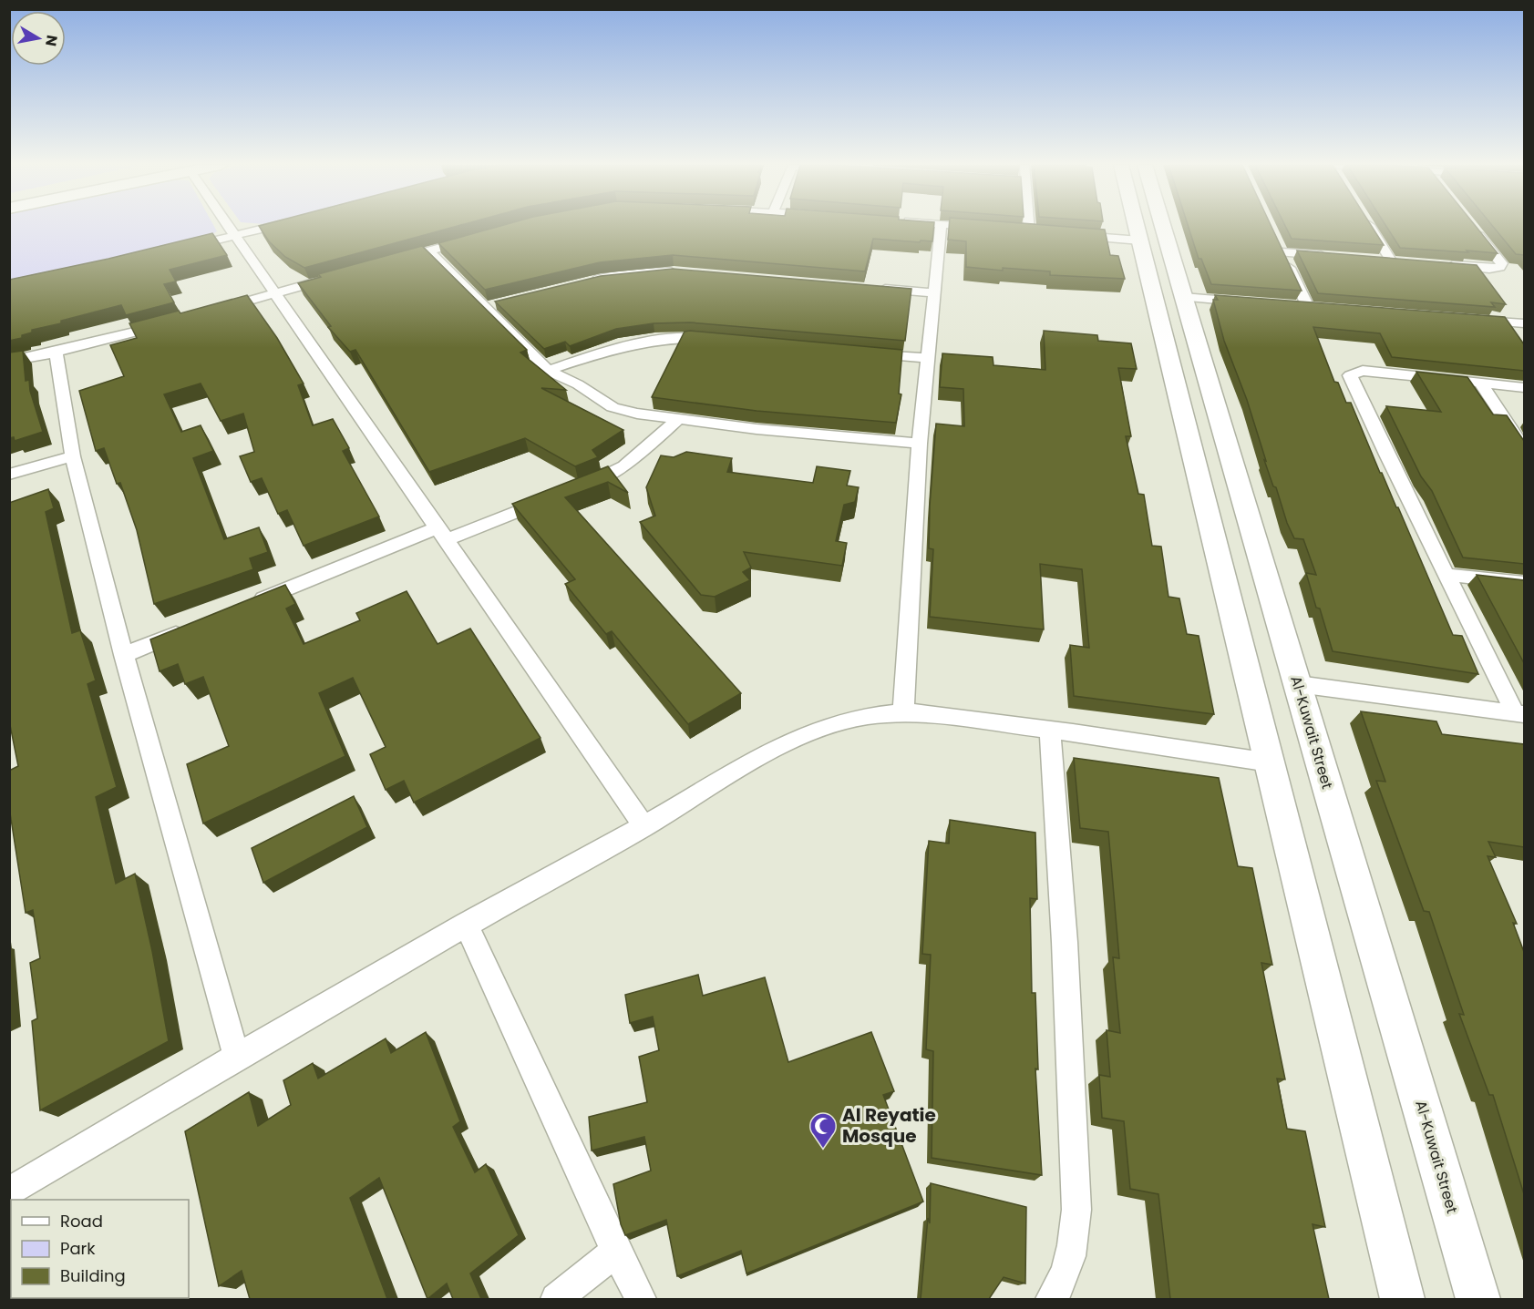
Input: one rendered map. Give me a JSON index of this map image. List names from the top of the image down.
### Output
{
  "streets": {
    "main road": ["Al-Kuwait Street"]
  },
  "places": {
    "mosque": ["Al Reyatie Mosque"]
  },
  "legend": ["Road", "Park", "Building"],
  "north": "right"
}
